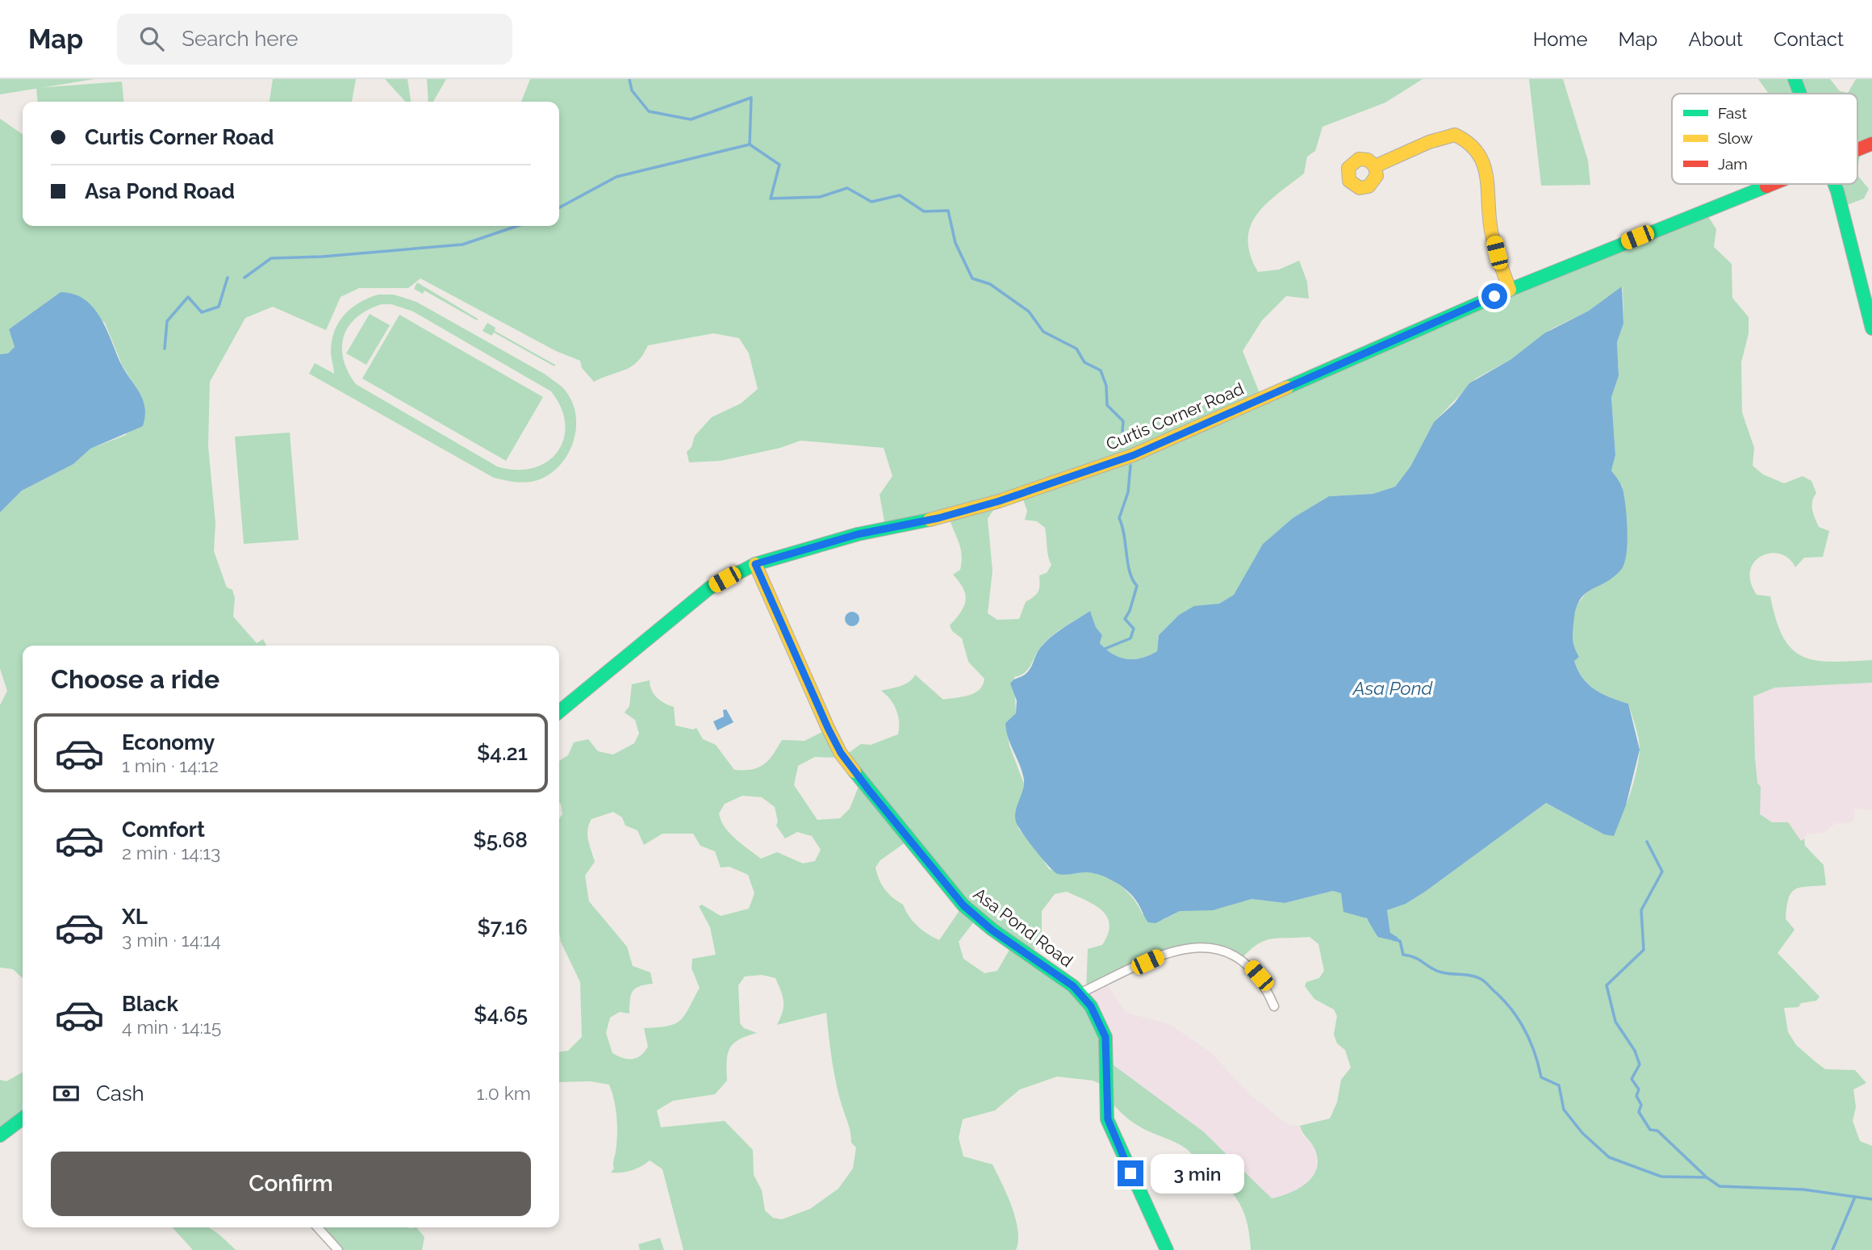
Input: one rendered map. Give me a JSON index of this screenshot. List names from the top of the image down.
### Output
{
  "streets": {
    "street": ["Curtis Corner Road", "Asa Pond Road"]
  },
  "crossings": [
    ["Curtis Corner Road", "Asa Pond Road"]
  ],
  "water": ["Asa Pond"],
  "legend": ["Fast", "Slow", "Jam"],
  "page": {
    "header": "Map",
    "search": "Search here",
    "nav": [
      "Home",
      "Map",
      "About",
      "Contact"
    ],
    "banner": ["Curtis Corner Road", "Asa Pond Road"],
    "heading": "Choose a ride",
    "list": [
      {
        "name": "Economy",
        "note": "1 min · 14:12",
        "value": "$4.21"
      },
      {
        "name": "Comfort",
        "note": "2 min · 14:13",
        "value": "$5.68"
      },
      {
        "name": "XL",
        "note": "3 min · 14:14",
        "value": "$7.16"
      },
      {
        "name": "Black",
        "note": "4 min · 14:15",
        "value": "$4.65"
      }
    ],
    "pay": ["Cash", "1.0 km"],
    "buttons": "Confirm",
    "bubble": "3 min"
  }
}
